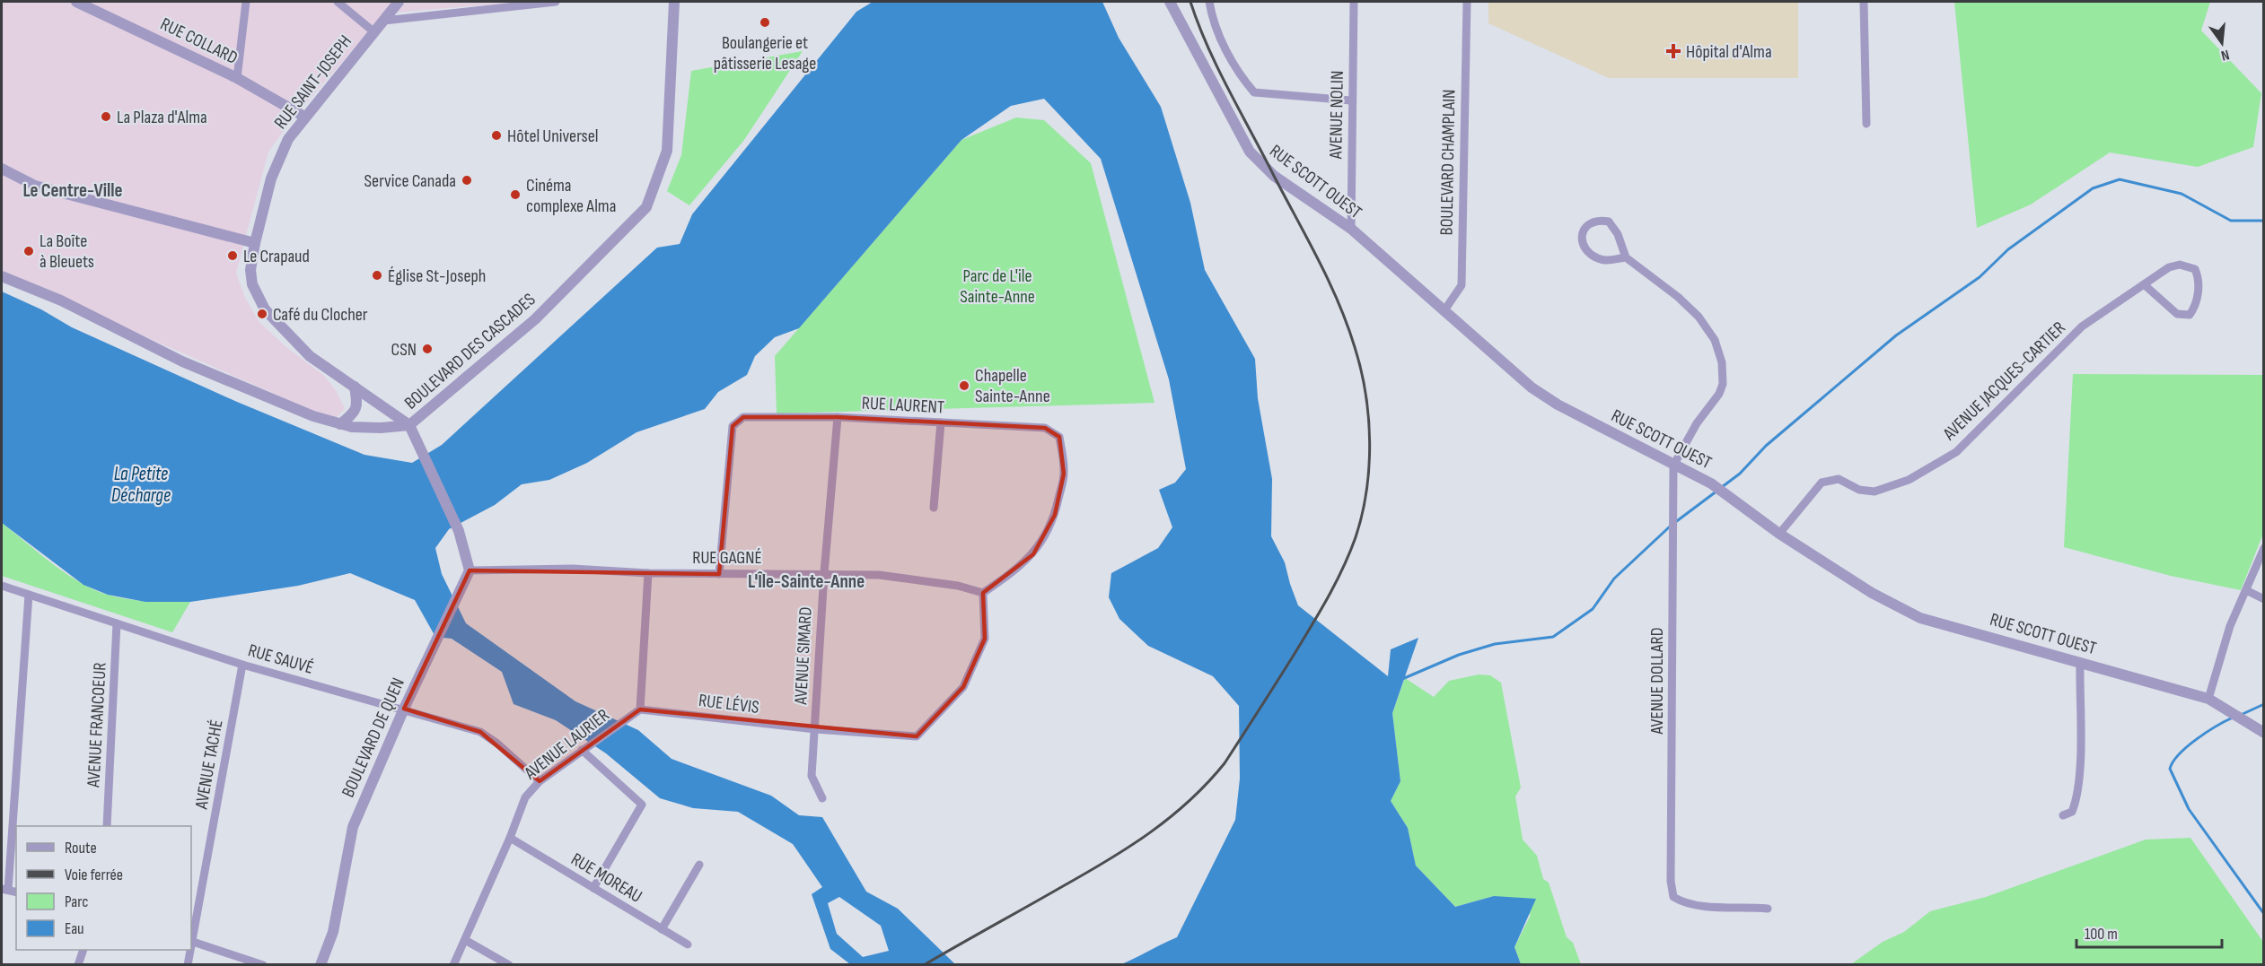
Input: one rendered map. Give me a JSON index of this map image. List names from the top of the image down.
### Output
{
  "streets": {
    "street": [
      "RUE COLLARD",
      "RUE SAINT-JOSEPH",
      "AVENUE NOLIN",
      "BOULEVARD CHAMPLAIN",
      "RUE SCOTT OUEST",
      "BOULEVARD DES CASCADES",
      "AVENUE JACQUES-CARTIER",
      "RUE LAURENT",
      "RUE GAGNÉ",
      "AVENUE SIMARD",
      "RUE SAUVÉ",
      "AVENUE DOLLARD",
      "RUE LÉVIS",
      "AVENUE FRANCOEUR",
      "BOULEVARD DE QUEN",
      "AVENUE LAURIER",
      "AVENUE TACHÉ",
      "RUE MOREAU"
    ]
  },
  "crossings": [
    ["RUE COLLARD", "RUE SAINT-JOSEPH"],
    ["RUE SAINT-JOSEPH", "BOULEVARD DES CASCADES"],
    ["RUE SAINT-JOSEPH", "RUE GAGNÉ"],
    ["RUE SAINT-JOSEPH", "BOULEVARD DE QUEN"],
    ["AVENUE NOLIN", "RUE SCOTT OUEST"],
    ["BOULEVARD CHAMPLAIN", "RUE SCOTT OUEST"],
    ["RUE SCOTT OUEST", "AVENUE JACQUES-CARTIER"],
    ["RUE SCOTT OUEST", "AVENUE DOLLARD"],
    ["RUE LAURENT", "RUE GAGNÉ"],
    ["RUE LAURENT", "AVENUE SIMARD"],
    ["RUE LAURENT", "RUE LÉVIS"],
    ["RUE GAGNÉ", "AVENUE SIMARD"],
    ["RUE GAGNÉ", "RUE LÉVIS"],
    ["RUE GAGNÉ", "BOULEVARD DE QUEN"],
    ["AVENUE SIMARD", "RUE LÉVIS"],
    ["RUE SAUVÉ", "AVENUE FRANCOEUR"],
    ["RUE SAUVÉ", "BOULEVARD DE QUEN"],
    ["RUE SAUVÉ", "AVENUE LAURIER"],
    ["RUE SAUVÉ", "AVENUE TACHÉ"],
    ["RUE LÉVIS", "AVENUE LAURIER"],
    ["AVENUE LAURIER", "RUE MOREAU"]
  ],
  "districts": ["Le Centre-Ville", "L'Île-Sainte-Anne"],
  "water": ["La Petite Décharge"],
  "parks": ["Parc de L'ile Sainte-Anne"],
  "places": {
    "other": [
      "Boulangerie et pâtisserie Lesage",
      "La Plaza d'Alma",
      "Hôtel Universel",
      "Service Canada",
      "Cinéma complexe Alma",
      "La Boîte à Bleuets",
      "Le Crapaud",
      "Église St-Joseph",
      "Café du Clocher",
      "CSN",
      "Chapelle Sainte-Anne"
    ],
    "health": ["Hôpital d'Alma"]
  },
  "legend": [
    "Route",
    "Voie ferrée",
    "Parc",
    "Eau"
  ],
  "scale_bar": "100 m",
  "north": "bottom"
}
